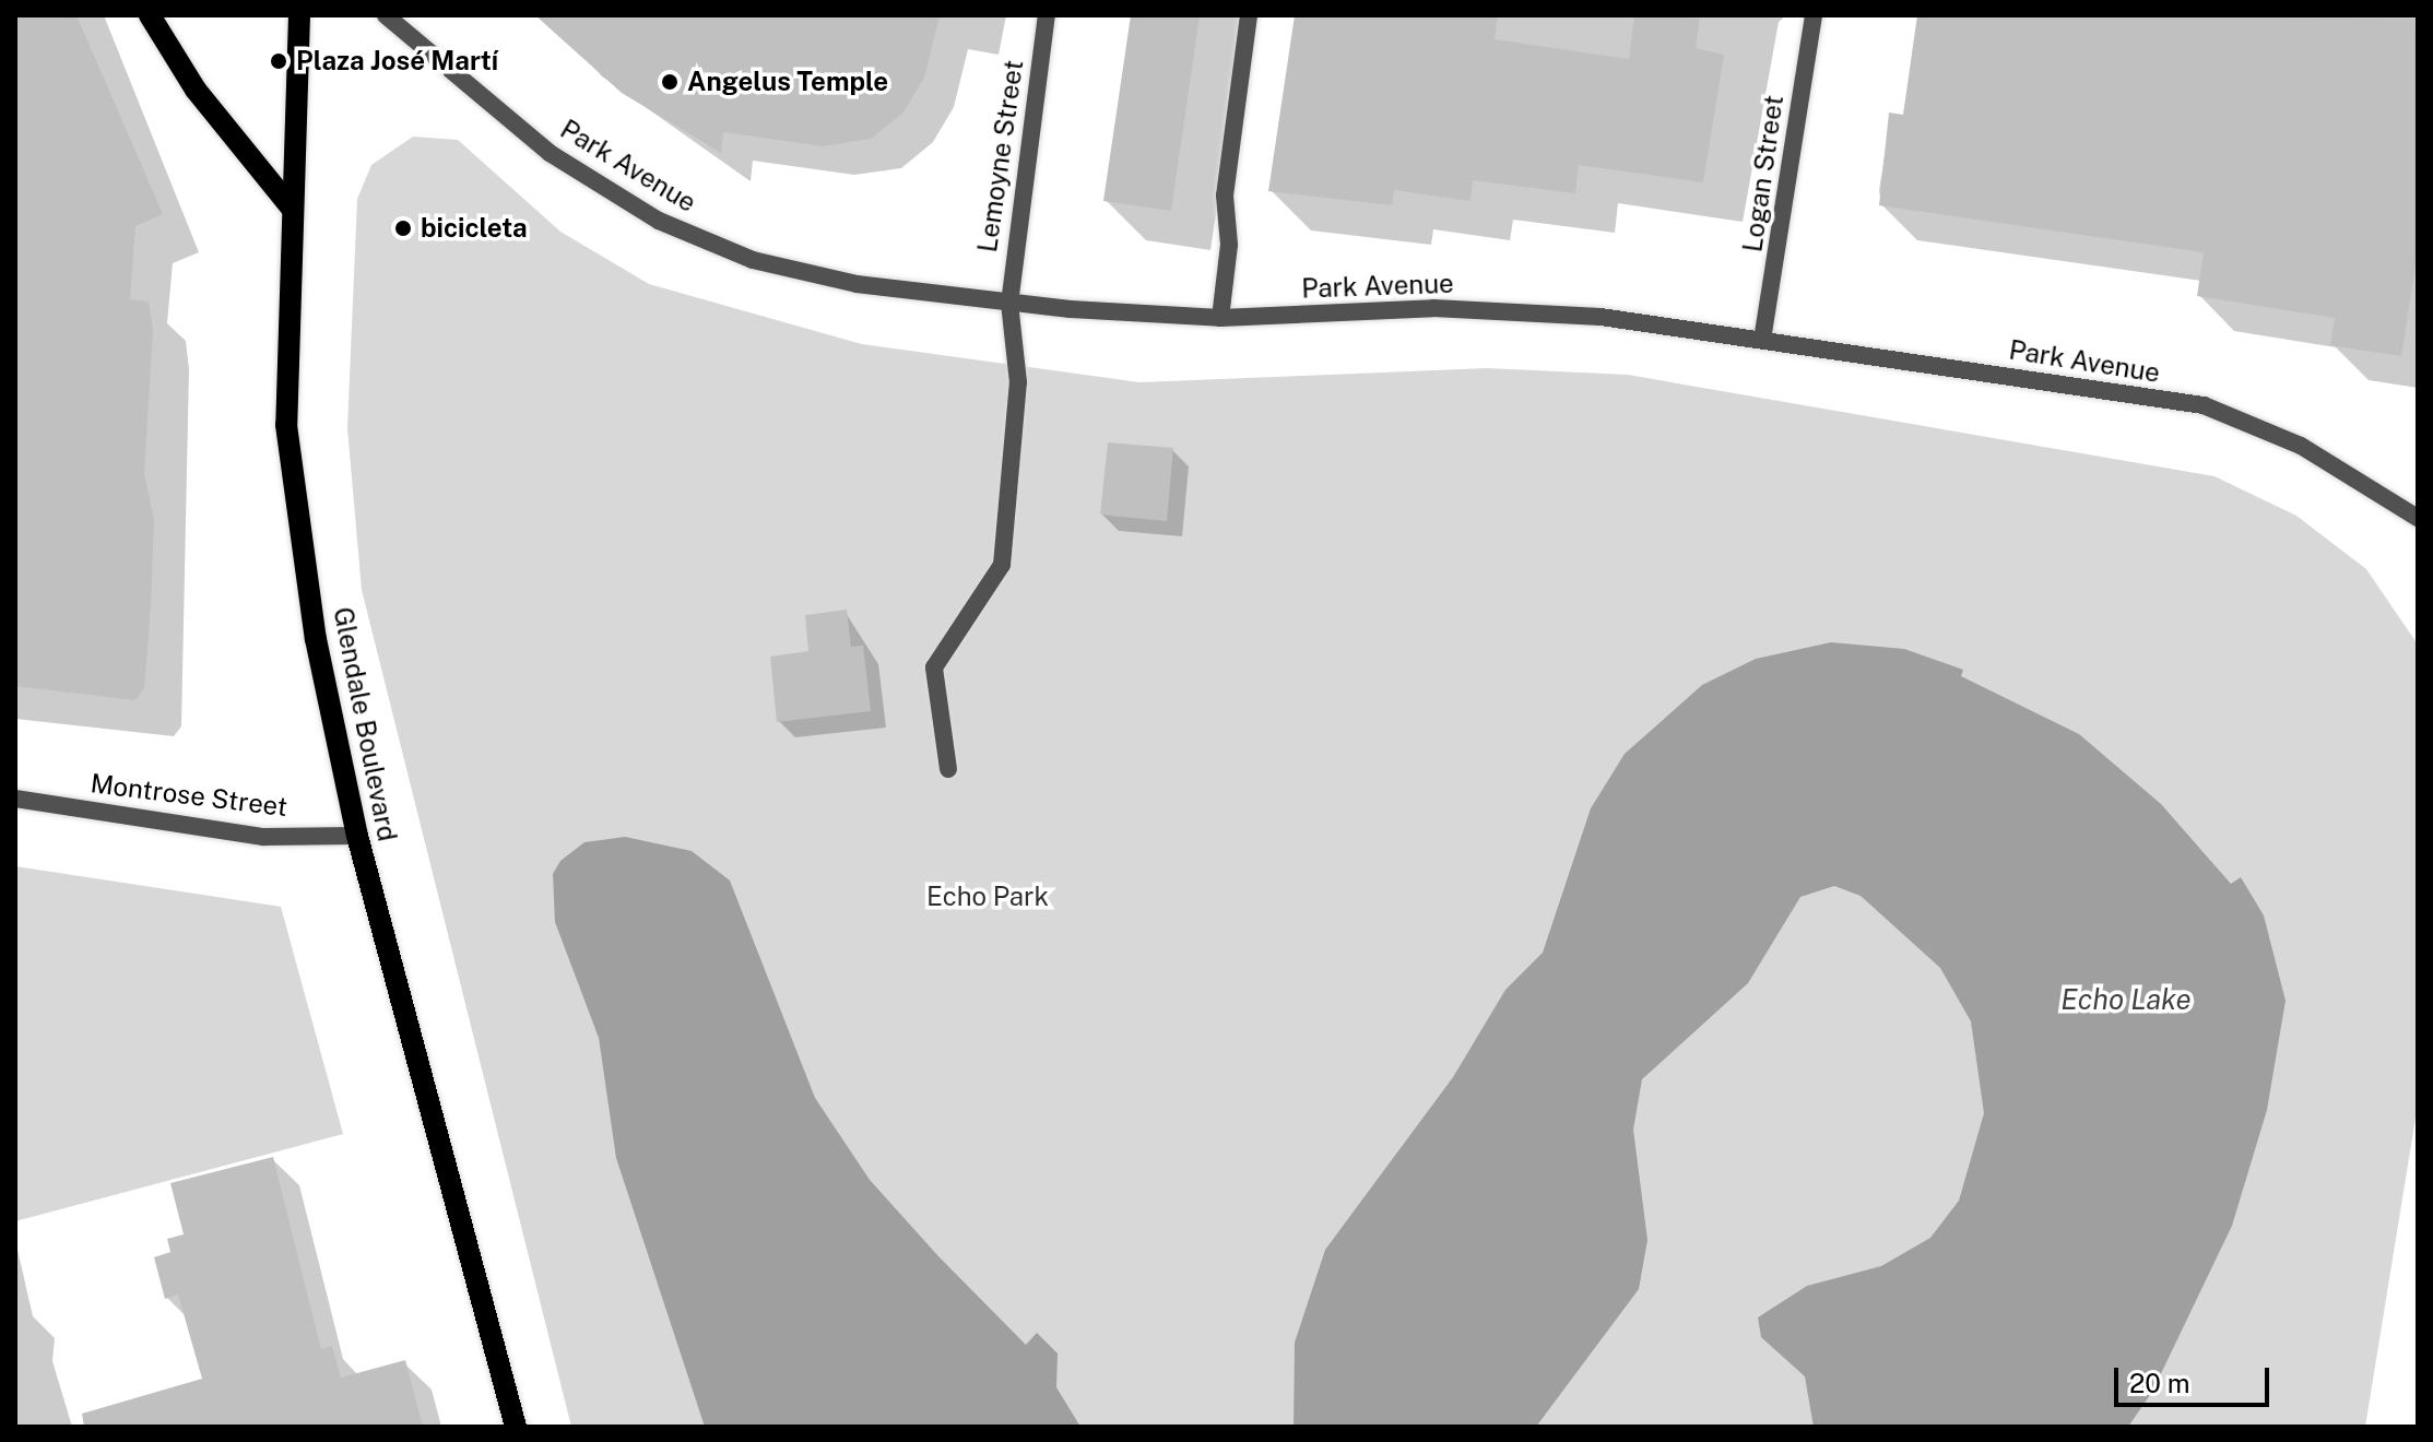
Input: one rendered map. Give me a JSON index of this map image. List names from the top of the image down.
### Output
{
  "streets": {
    "main road": ["Glendale Boulevard"],
    "street": [
      "Lemoyne Street",
      "Park Avenue",
      "Logan Street",
      "Montrose Street"
    ]
  },
  "crossings": [
    ["Lemoyne Street", "Park Avenue"],
    ["Park Avenue", "Logan Street"],
    ["Glendale Boulevard", "Montrose Street"]
  ],
  "water": ["Echo Lake"],
  "parks": ["Echo Park"],
  "places": ["Plaza José Martí", "Angelus Temple", "bicicleta"],
  "scale_bar": "20 m"
}
